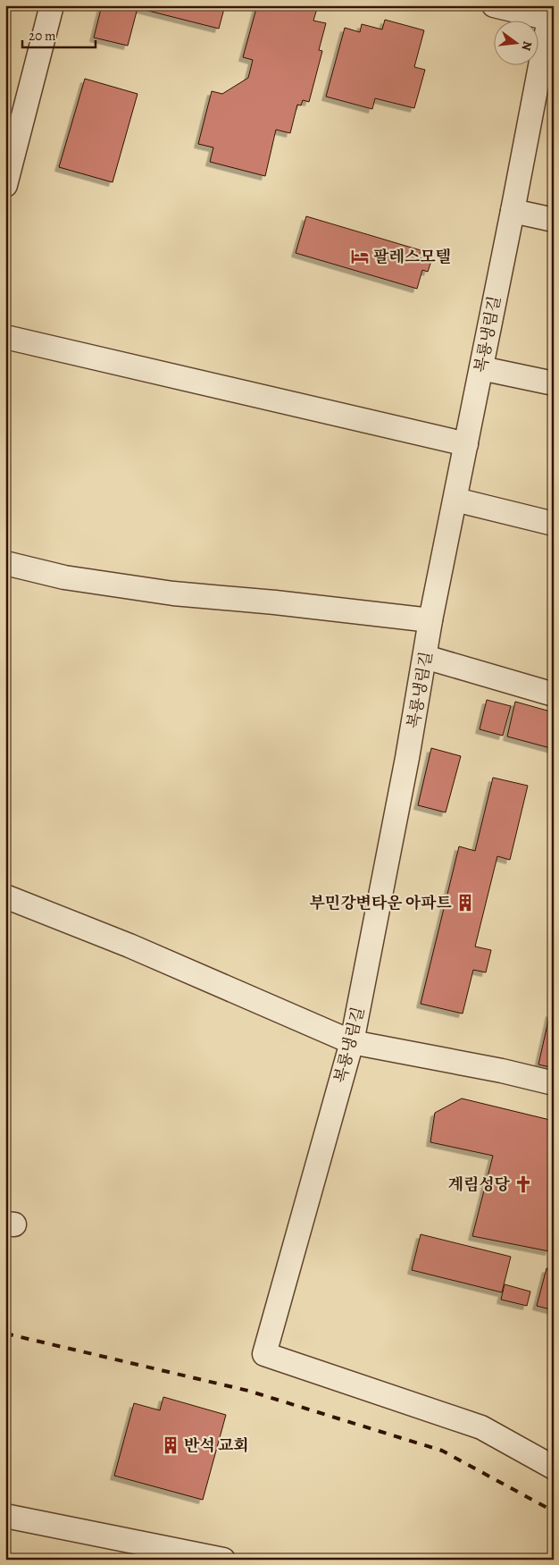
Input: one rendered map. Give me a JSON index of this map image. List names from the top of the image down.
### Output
{
  "streets": {
    "street": ["복룡냉림길"]
  },
  "places": {
    "hotel": ["팔레스모텔"],
    "building": ["부민강변타운 아파트", "반석 교회"],
    "church": ["계림성당"]
  },
  "scale_bar": "20 m",
  "north": "right"
}
